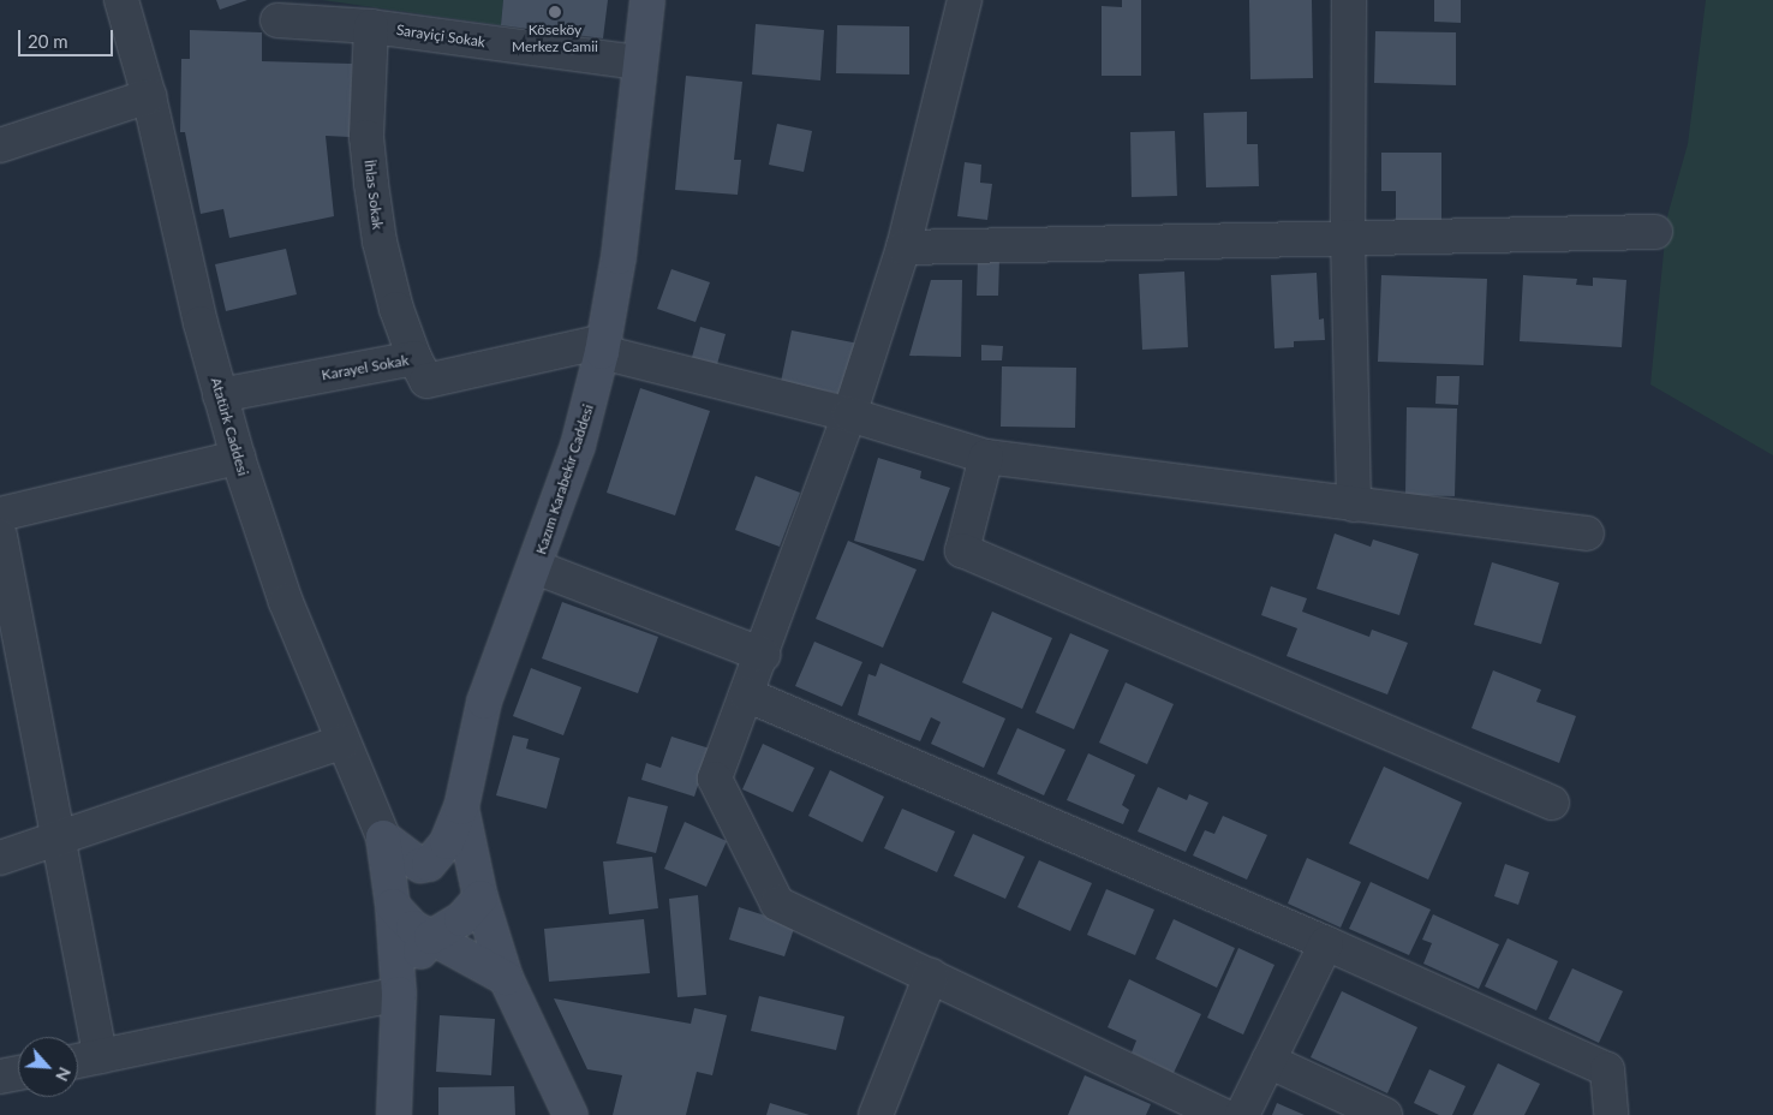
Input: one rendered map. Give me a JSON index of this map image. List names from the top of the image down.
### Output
{
  "streets": {
    "street": [
      "Sarayiçi Sokak",
      "İhlas Sokak",
      "Karayel Sokak",
      "Atatürk Caddesi",
      "Kazım Karabekir Caddesi"
    ]
  },
  "crossings": [
    ["Sarayiçi Sokak", "İhlas Sokak"],
    ["Sarayiçi Sokak", "Kazım Karabekir Caddesi"],
    ["İhlas Sokak", "Karayel Sokak"],
    ["Karayel Sokak", "Atatürk Caddesi"],
    ["Karayel Sokak", "Kazım Karabekir Caddesi"]
  ],
  "places": ["Köseköy Merkez Camii"],
  "scale_bar": "20 m",
  "north": "bottom right"
}
